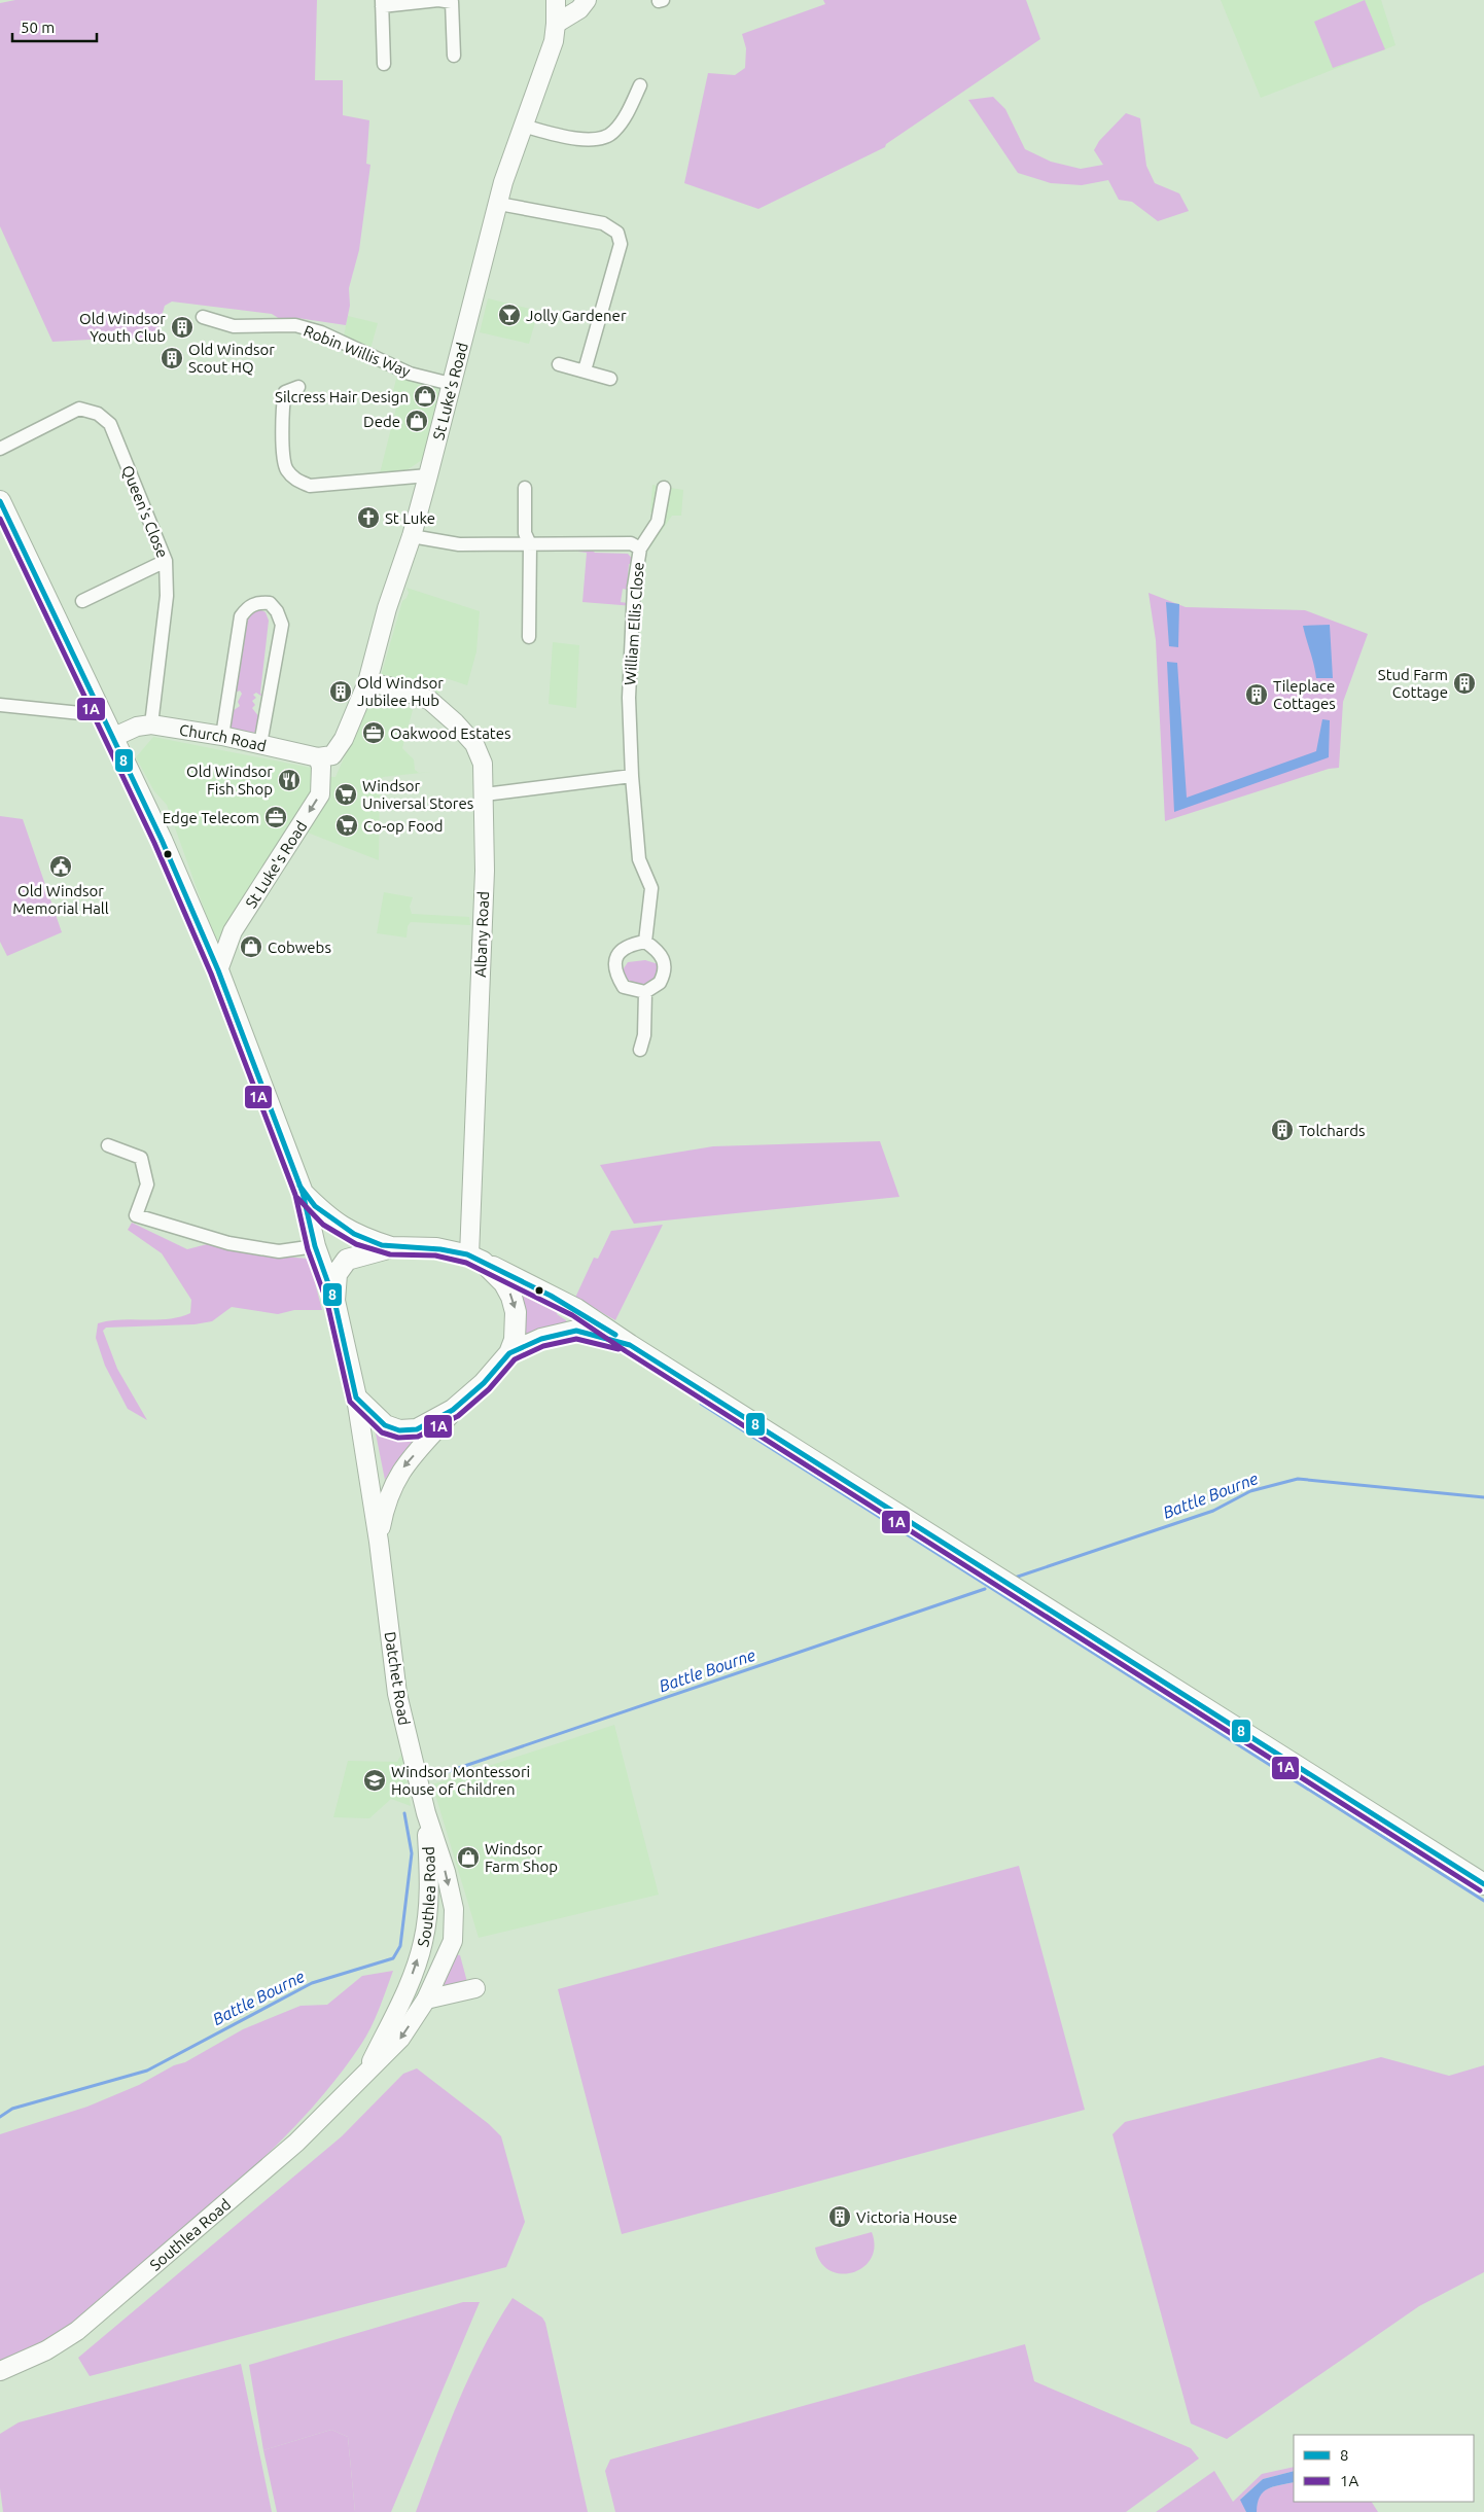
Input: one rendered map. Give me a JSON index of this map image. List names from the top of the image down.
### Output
{
  "streets": {
    "main road": [
      "St Luke's Road",
      "Church Road",
      "Albany Road",
      "Datchet Road",
      "Southlea Road"
    ],
    "street": ["Robin Willis Way", "Queen's Close", "William Ellis Close"]
  },
  "crossings": [
    ["Robin Willis Way", "St Luke's Road"],
    ["St Luke's Road", "William Ellis Close"],
    ["St Luke's Road", "Church Road"],
    ["St Luke's Road", "Albany Road"],
    ["Queen's Close", "Church Road"],
    ["Datchet Road", "Southlea Road"]
  ],
  "water": ["Battle Bourne"],
  "places": {
    "bar": ["Jolly Gardener"],
    "building": [
      "Old Windsor Youth Club",
      "Old Windsor Scout HQ",
      "Stud Farm Cottage",
      "Old Windsor Jubilee Hub",
      "Tileplace Cottages",
      "Tolchards",
      "Victoria House"
    ],
    "shop": [
      "Silcress Hair Design",
      "Dede",
      "Cobwebs",
      "Windsor Farm Shop"
    ],
    "church": ["St Luke"],
    "office": ["Oakwood Estates", "Edge Telecom"],
    "restaurant": ["Old Windsor Fish Shop"],
    "supermarket": ["Windsor Universal Stores", "Co-op Food"],
    "public building": ["Old Windsor Memorial Hall"],
    "school or university": ["Windsor Montessori House of Children"]
  },
  "lines": ["transit line 8", "transit line 1A"],
  "legend": ["8", "1A"],
  "scale_bar": "50 m"
}
